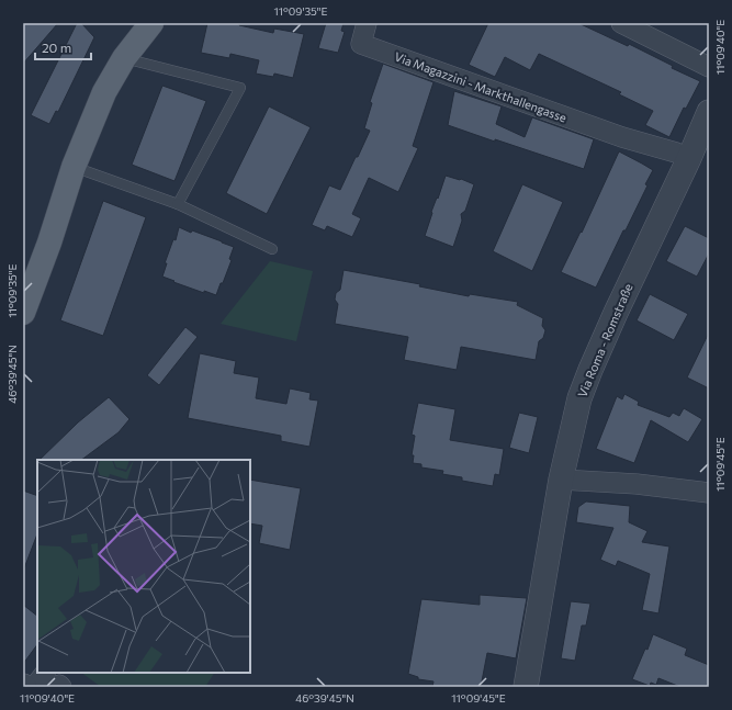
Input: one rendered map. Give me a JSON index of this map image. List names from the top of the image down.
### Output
{
  "streets": {
    "street": ["Via Magazzini - Markthallengasse", "Via Roma - Romstraße"]
  },
  "crossings": [
    ["Via Magazzini - Markthallengasse", "Via Roma - Romstraße"]
  ],
  "scale_bar": "20 m",
  "coordinates": [
    "11°09'35\"E",
    "11°09'40\"E",
    "46°39'45\"N",
    "11°09'45\"E"
  ]
}
